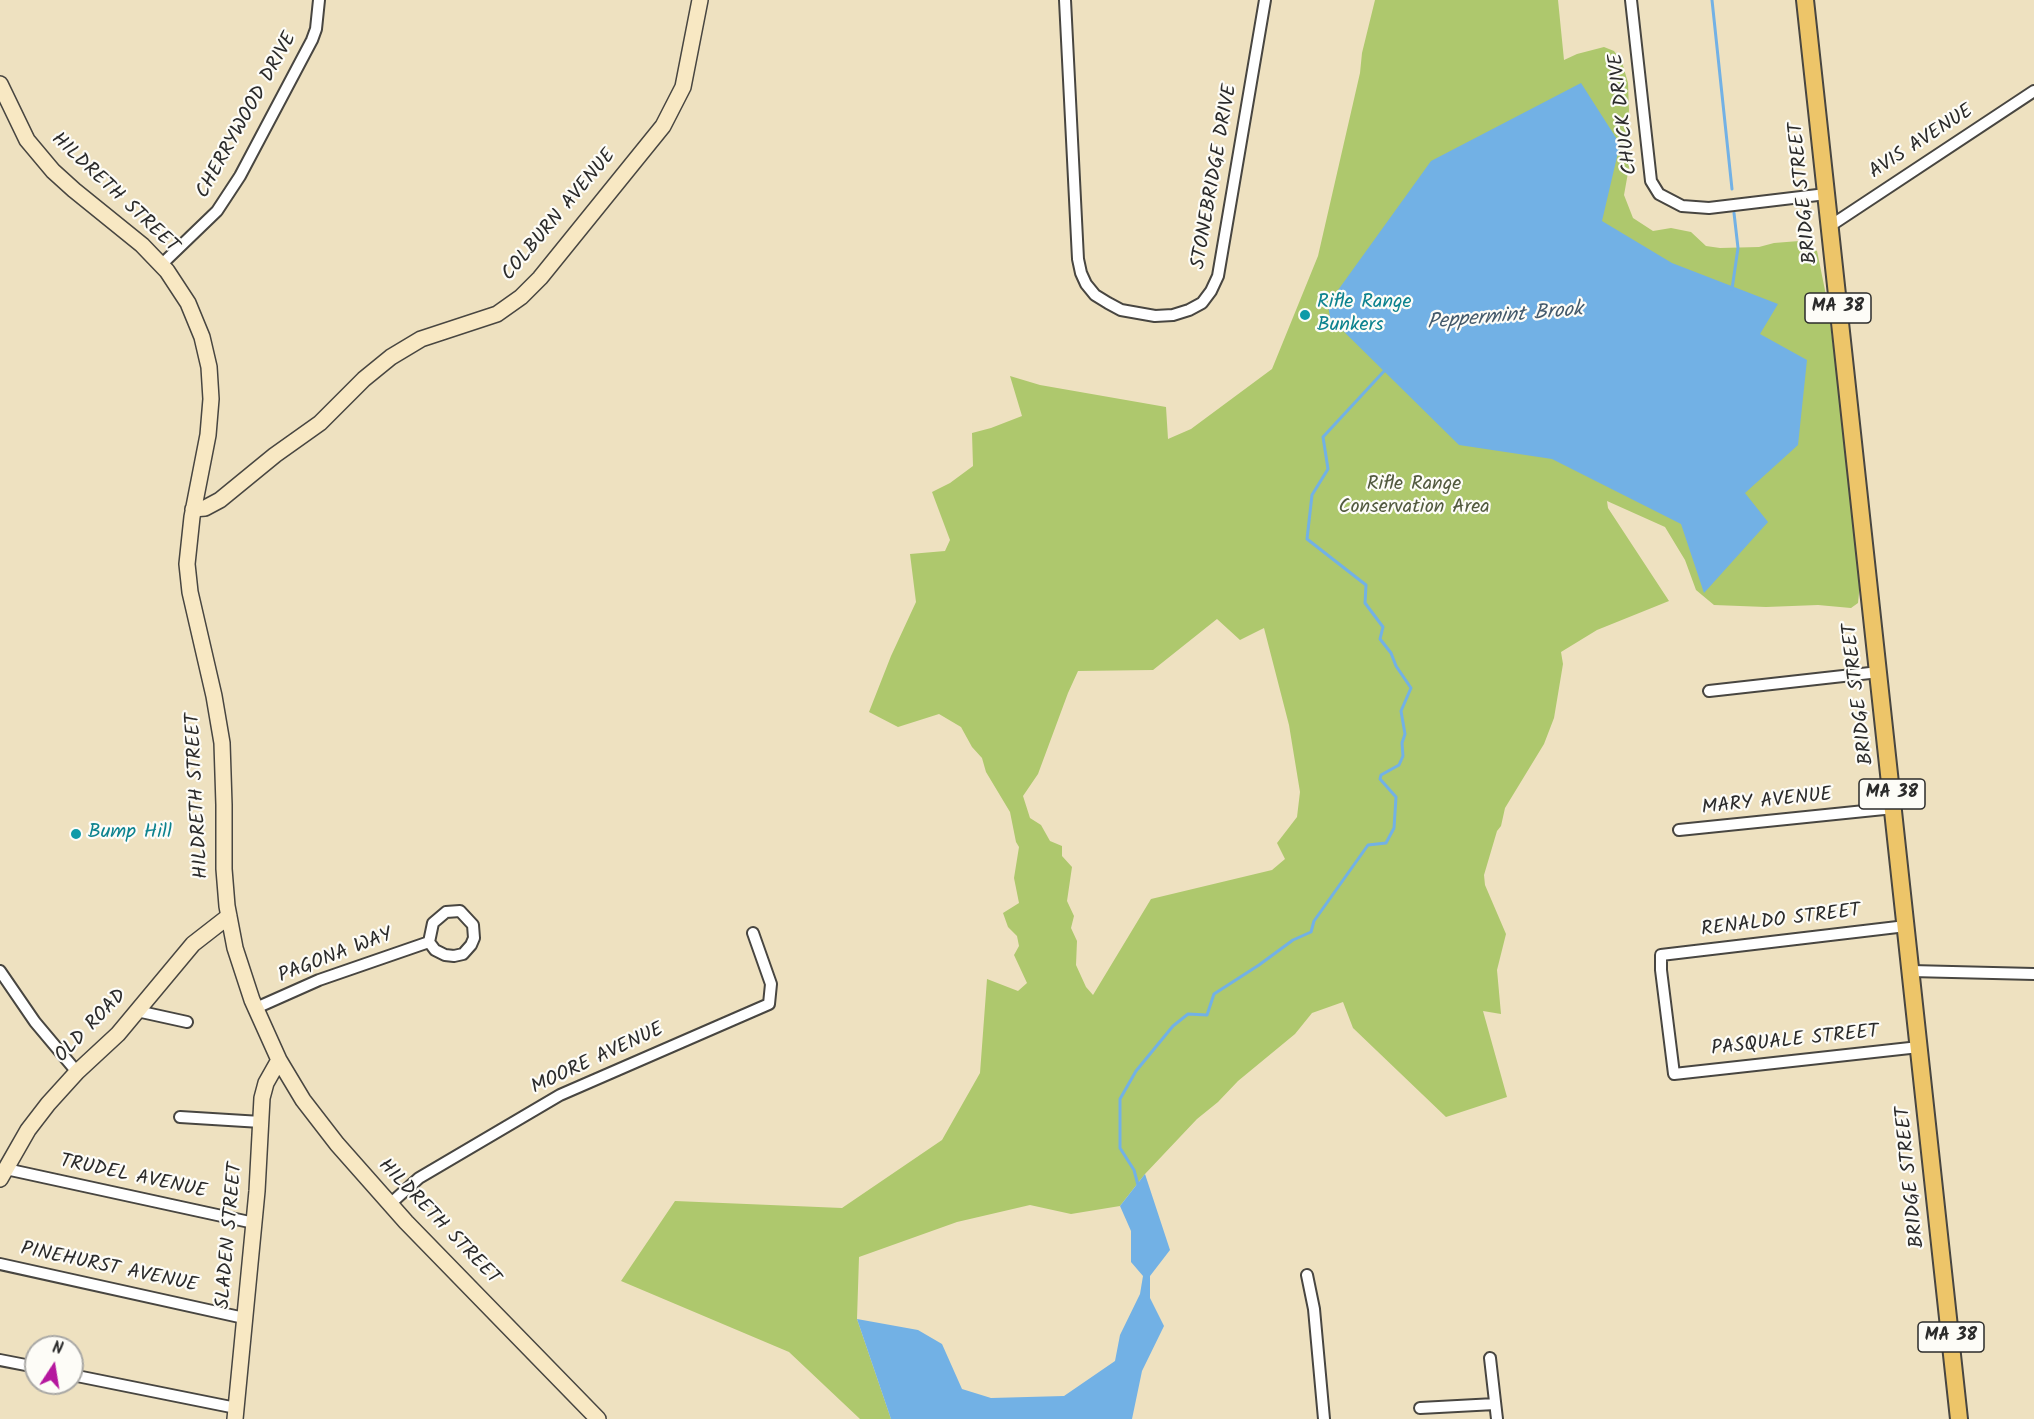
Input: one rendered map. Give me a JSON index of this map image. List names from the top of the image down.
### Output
{
  "streets": {
    "main road": ["BRIDGE STREET", "MA 38"],
    "street": [
      "CHUCK DRIVE",
      "CHERRYWOOD DRIVE",
      "AVIS AVENUE",
      "STONEBRIDGE DRIVE",
      "HILDRETH STREET",
      "COLBURN AVENUE",
      "MARY AVENUE",
      "RENALDO STREET",
      "PAGONA WAY",
      "OLD ROAD",
      "PASQUALE STREET",
      "MOORE AVENUE",
      "TRUDEL AVENUE",
      "SLADEN STREET",
      "PINEHURST AVENUE"
    ]
  },
  "crossings": [
    ["CHUCK DRIVE", "BRIDGE STREET"],
    ["CHERRYWOOD DRIVE", "HILDRETH STREET"],
    ["AVIS AVENUE", "BRIDGE STREET"],
    ["BRIDGE STREET", "MARY AVENUE"],
    ["BRIDGE STREET", "RENALDO STREET"],
    ["BRIDGE STREET", "PASQUALE STREET"],
    ["HILDRETH STREET", "COLBURN AVENUE"],
    ["HILDRETH STREET", "PAGONA WAY"],
    ["HILDRETH STREET", "OLD ROAD"],
    ["HILDRETH STREET", "MOORE AVENUE"],
    ["HILDRETH STREET", "SLADEN STREET"],
    ["RENALDO STREET", "PASQUALE STREET"],
    ["OLD ROAD", "TRUDEL AVENUE"],
    ["TRUDEL AVENUE", "SLADEN STREET"],
    ["SLADEN STREET", "PINEHURST AVENUE"]
  ],
  "water": ["Peppermint Brook"],
  "parks": ["Rifle Range Conservation Area"],
  "places": ["Rifle Range Bunkers", "Bump Hill"],
  "north": "top"
}
